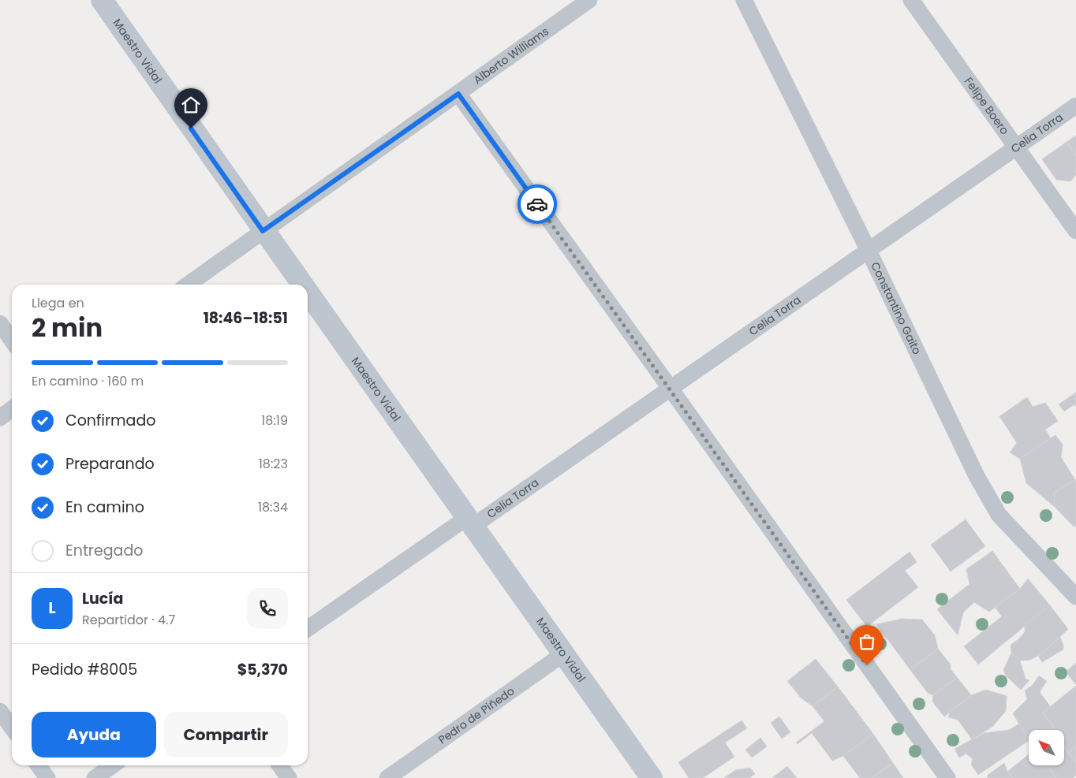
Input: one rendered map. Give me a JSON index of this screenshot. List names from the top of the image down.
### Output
{
  "streets": {
    "main road": ["Maestro Vidal"],
    "street": [
      "Alberto Williams",
      "Felipe Boero",
      "Celia Torra",
      "Constantino Gaito",
      "Pedro de Piñedo"
    ]
  },
  "crossings": [
    ["Maestro Vidal", "Alberto Williams"],
    ["Maestro Vidal", "Celia Torra"],
    ["Maestro Vidal", "Pedro de Piñedo"],
    ["Felipe Boero", "Celia Torra"],
    ["Celia Torra", "Constantino Gaito"]
  ],
  "north": "top left",
  "page": {
    "heading": ["2 min", "Llega en", "18:46–18:51"],
    "panel": [
      "Lucía",
      "Repartidor · 4.7",
      "Pedido #8005",
      "$5,370"
    ],
    "bar": "En camino · 160 m",
    "list": [
      ["Confirmado", "18:19"],
      ["Preparando", "18:23"],
      ["En camino", "18:34"],
      "Entregado"
    ],
    "round": "L",
    "buttons": ["Ayuda", "Compartir"]
  }
}
